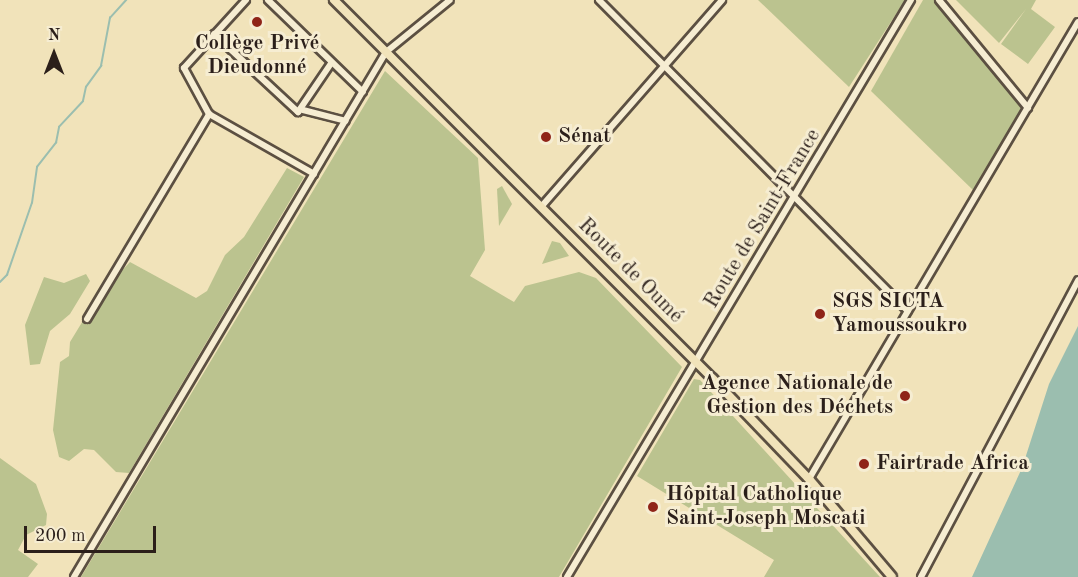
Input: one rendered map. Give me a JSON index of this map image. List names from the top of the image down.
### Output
{
  "streets": {
    "main road": ["Route de Oumé"],
    "street": ["Route de Saint-France"]
  },
  "crossings": [
    ["Route de Saint-France", "Route de Oumé"]
  ],
  "places": [
    "Collège Privé Dieudonné",
    "Sénat",
    "SGS SICTA Yamoussoukro",
    "Agence Nationale de Gestion des Déchets",
    "Fairtrade Africa",
    "Hôpital Catholique Saint-Joseph Moscati"
  ],
  "scale_bar": "200 m",
  "north": "top"
}
